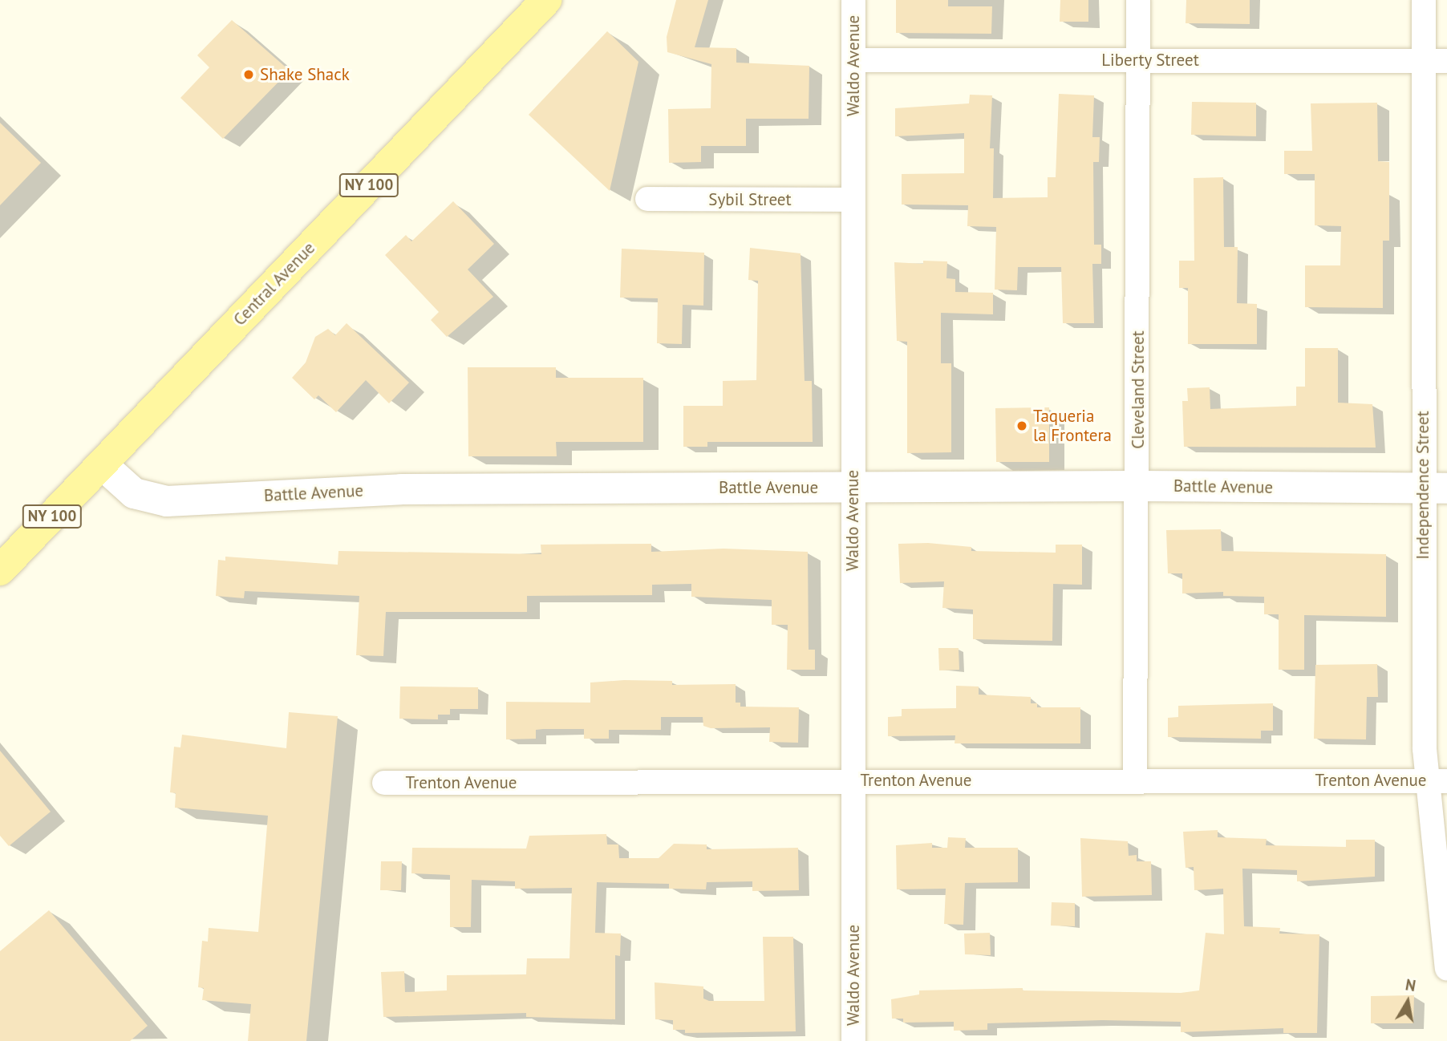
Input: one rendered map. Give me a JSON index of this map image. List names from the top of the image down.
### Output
{
  "streets": {
    "main road": ["NY 100", "Central Avenue"],
    "street": [
      "Liberty Street",
      "Waldo Avenue",
      "Sybil Street",
      "Cleveland Street",
      "Independence Street",
      "Battle Avenue",
      "Trenton Avenue"
    ]
  },
  "crossings": [
    ["Liberty Street", "Waldo Avenue"],
    ["Liberty Street", "Cleveland Street"],
    ["Liberty Street", "Independence Street"],
    ["Waldo Avenue", "Sybil Street"],
    ["Waldo Avenue", "Battle Avenue"],
    ["Waldo Avenue", "Trenton Avenue"],
    ["Central Avenue", "Battle Avenue"],
    ["Cleveland Street", "Battle Avenue"],
    ["Cleveland Street", "Trenton Avenue"],
    ["Independence Street", "Battle Avenue"],
    ["Independence Street", "Trenton Avenue"]
  ],
  "places": ["Shake Shack", "Taqueria la Frontera"],
  "north": "top"
}
